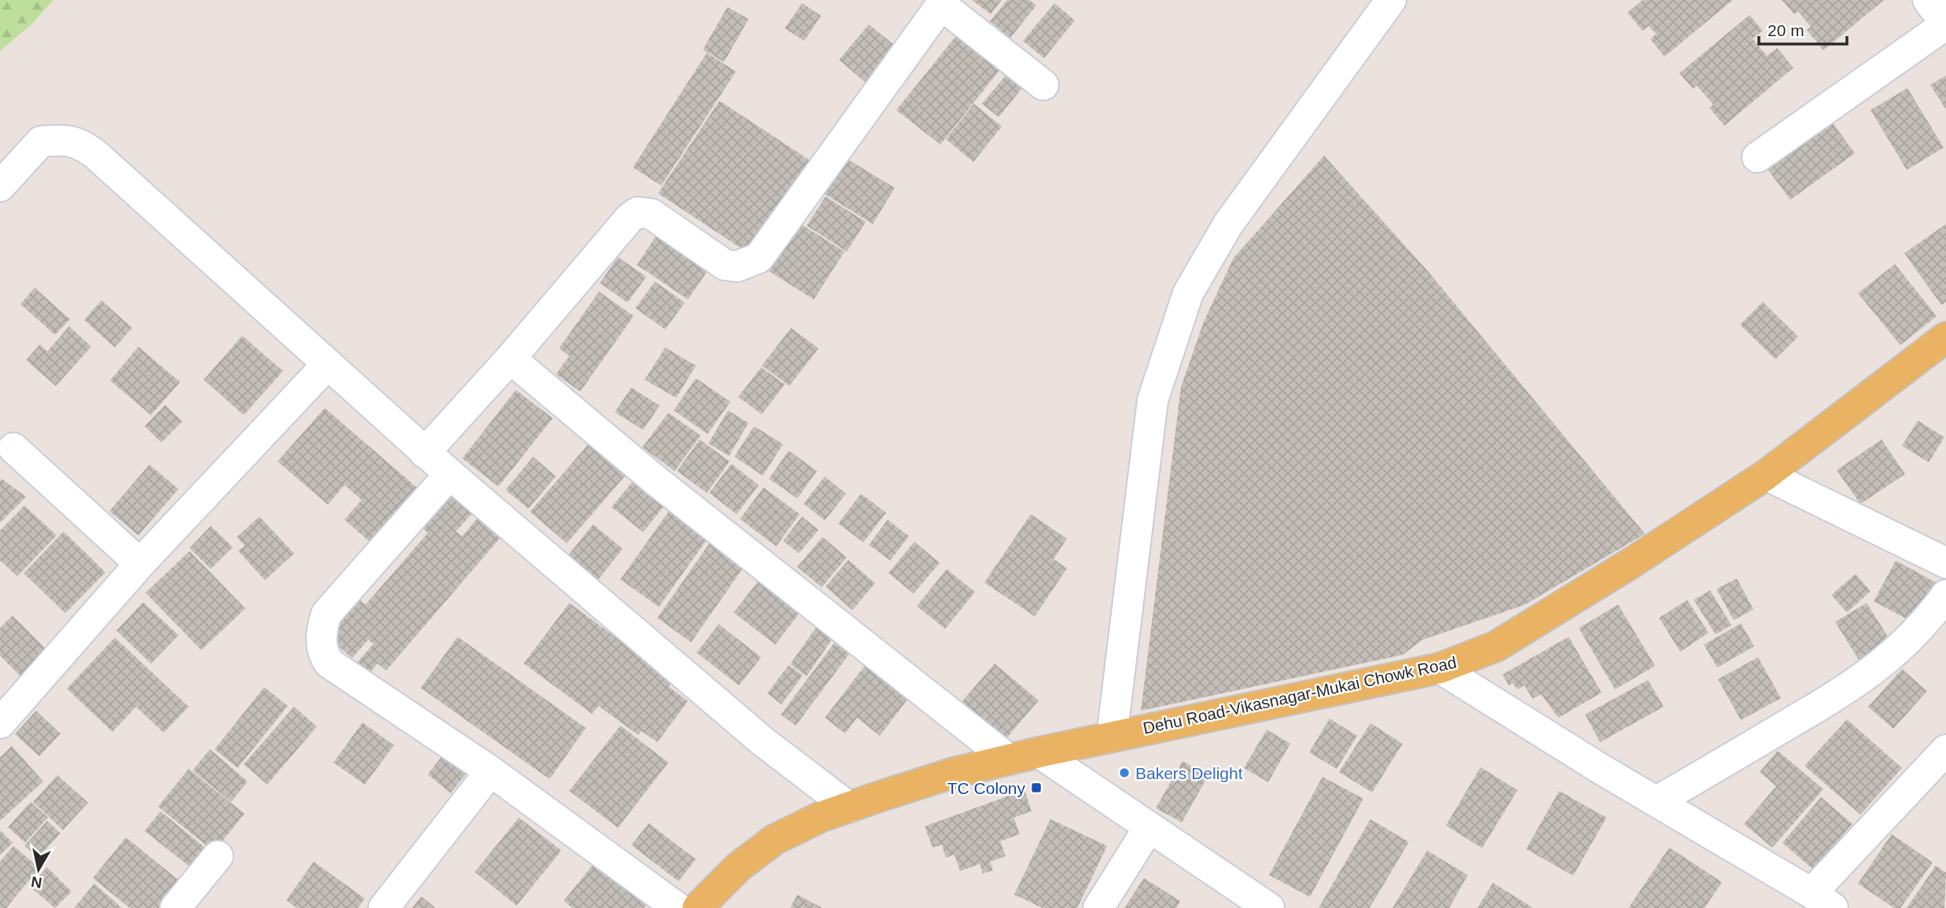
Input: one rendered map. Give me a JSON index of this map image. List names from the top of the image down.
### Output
{
  "streets": {
    "main road": ["Dehu Road-Vikasnagar-Mukai Chowk Road"]
  },
  "places": {
    "other": ["Bakers Delight"],
    "transit": ["TC Colony"]
  },
  "scale_bar": "20 m",
  "north": "bottom"
}
